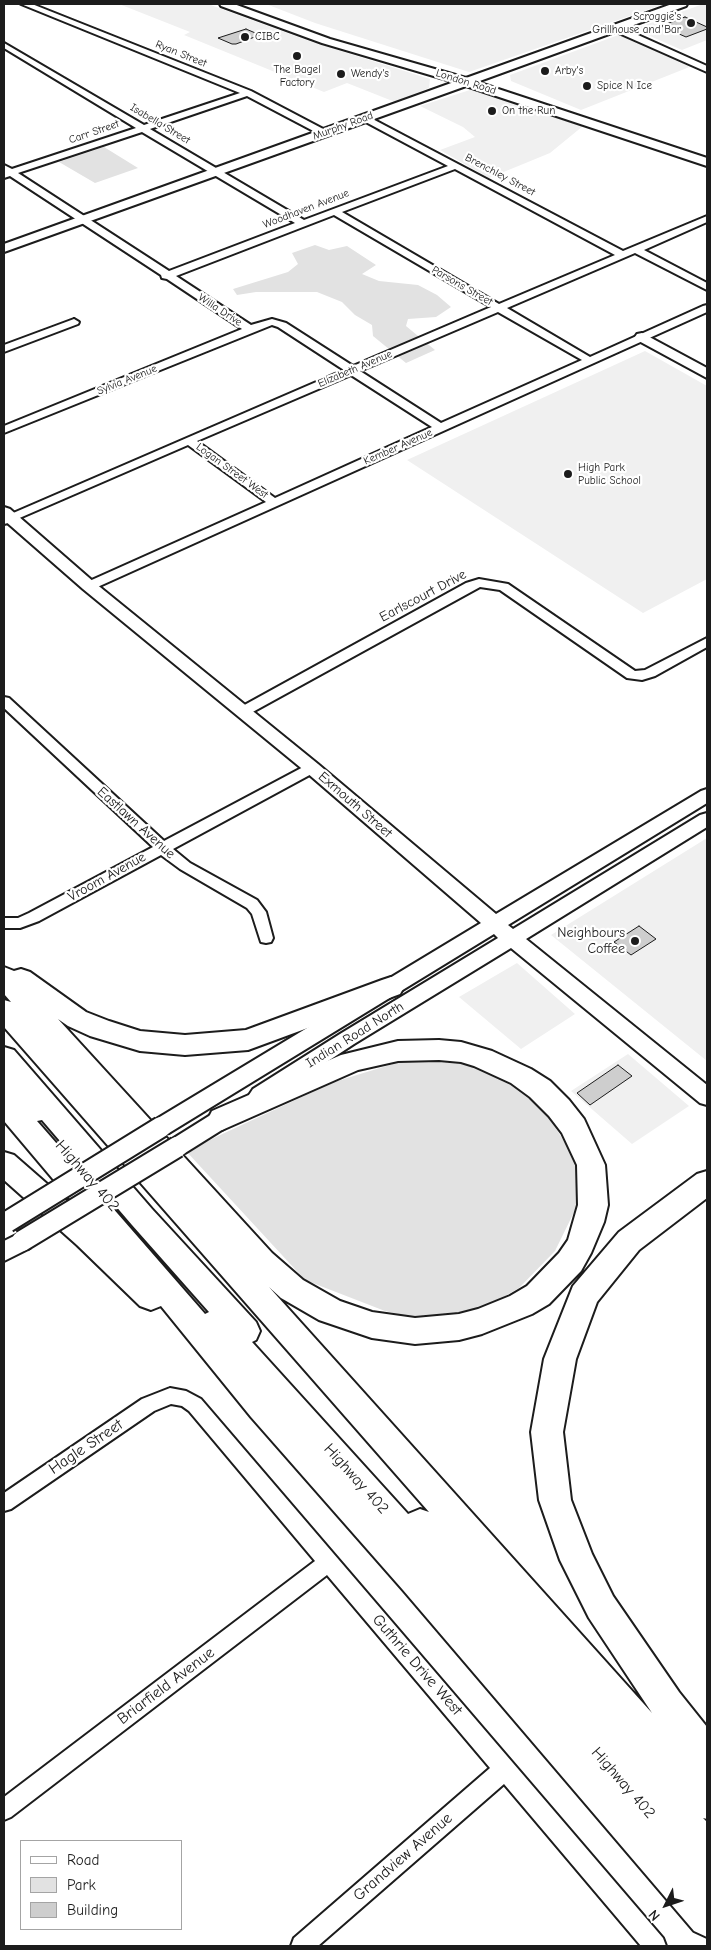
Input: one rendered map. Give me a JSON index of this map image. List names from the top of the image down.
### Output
{
  "streets": {
    "highway": ["Highway 402"],
    "main road": [
      "London Road",
      "Murphy Road",
      "Exmouth Street",
      "Indian Road North"
    ],
    "street": [
      "Ryan Street",
      "Isabella Street",
      "Carr Street",
      "Brenchley Street",
      "Woodhaven Avenue",
      "Parsons Street",
      "Willa Drive",
      "Elizabeth Avenue",
      "Sylvia Avenue",
      "Kember Avenue",
      "Logan Street West",
      "Earlscourt Drive",
      "Eastlawn Avenue",
      "Vroom Avenue",
      "Hagle Street",
      "Guthrie Drive West",
      "Briarfield Avenue",
      "Grandview Avenue"
    ]
  },
  "crossings": [
    ["Ryan Street", "Murphy Road"],
    ["Ryan Street", "Carr Street"],
    ["London Road", "Murphy Road"],
    ["Isabella Street", "Murphy Road"],
    ["Isabella Street", "Carr Street"],
    ["Isabella Street", "Woodhaven Avenue"],
    ["Murphy Road", "Brenchley Street"],
    ["Murphy Road", "Willa Drive"],
    ["Carr Street", "Willa Drive"],
    ["Brenchley Street", "Woodhaven Avenue"],
    ["Brenchley Street", "Elizabeth Avenue"],
    ["Woodhaven Avenue", "Parsons Street"],
    ["Woodhaven Avenue", "Willa Drive"],
    ["Parsons Street", "Elizabeth Avenue"],
    ["Parsons Street", "Kember Avenue"],
    ["Willa Drive", "Elizabeth Avenue"],
    ["Willa Drive", "Sylvia Avenue"],
    ["Willa Drive", "Kember Avenue"],
    ["Elizabeth Avenue", "Logan Street West"],
    ["Elizabeth Avenue", "Exmouth Street"],
    ["Kember Avenue", "Logan Street West"],
    ["Kember Avenue", "Exmouth Street"],
    ["Earlscourt Drive", "Exmouth Street"],
    ["Exmouth Street", "Vroom Avenue"],
    ["Exmouth Street", "Indian Road North"],
    ["Eastlawn Avenue", "Vroom Avenue"],
    ["Hagle Street", "Guthrie Drive West"],
    ["Guthrie Drive West", "Briarfield Avenue"],
    ["Guthrie Drive West", "Grandview Avenue"]
  ],
  "places": [
    "Scroggie's Grillhouse and Bar",
    "CIBC",
    "The Bagel Factory",
    "Arby's",
    "Wendy's",
    "Spice N Ice",
    "On the Run",
    "High Park Public School",
    "Neighbours Coffee"
  ],
  "legend": ["Road", "Park", "Building"],
  "north": "bottom left"
}
